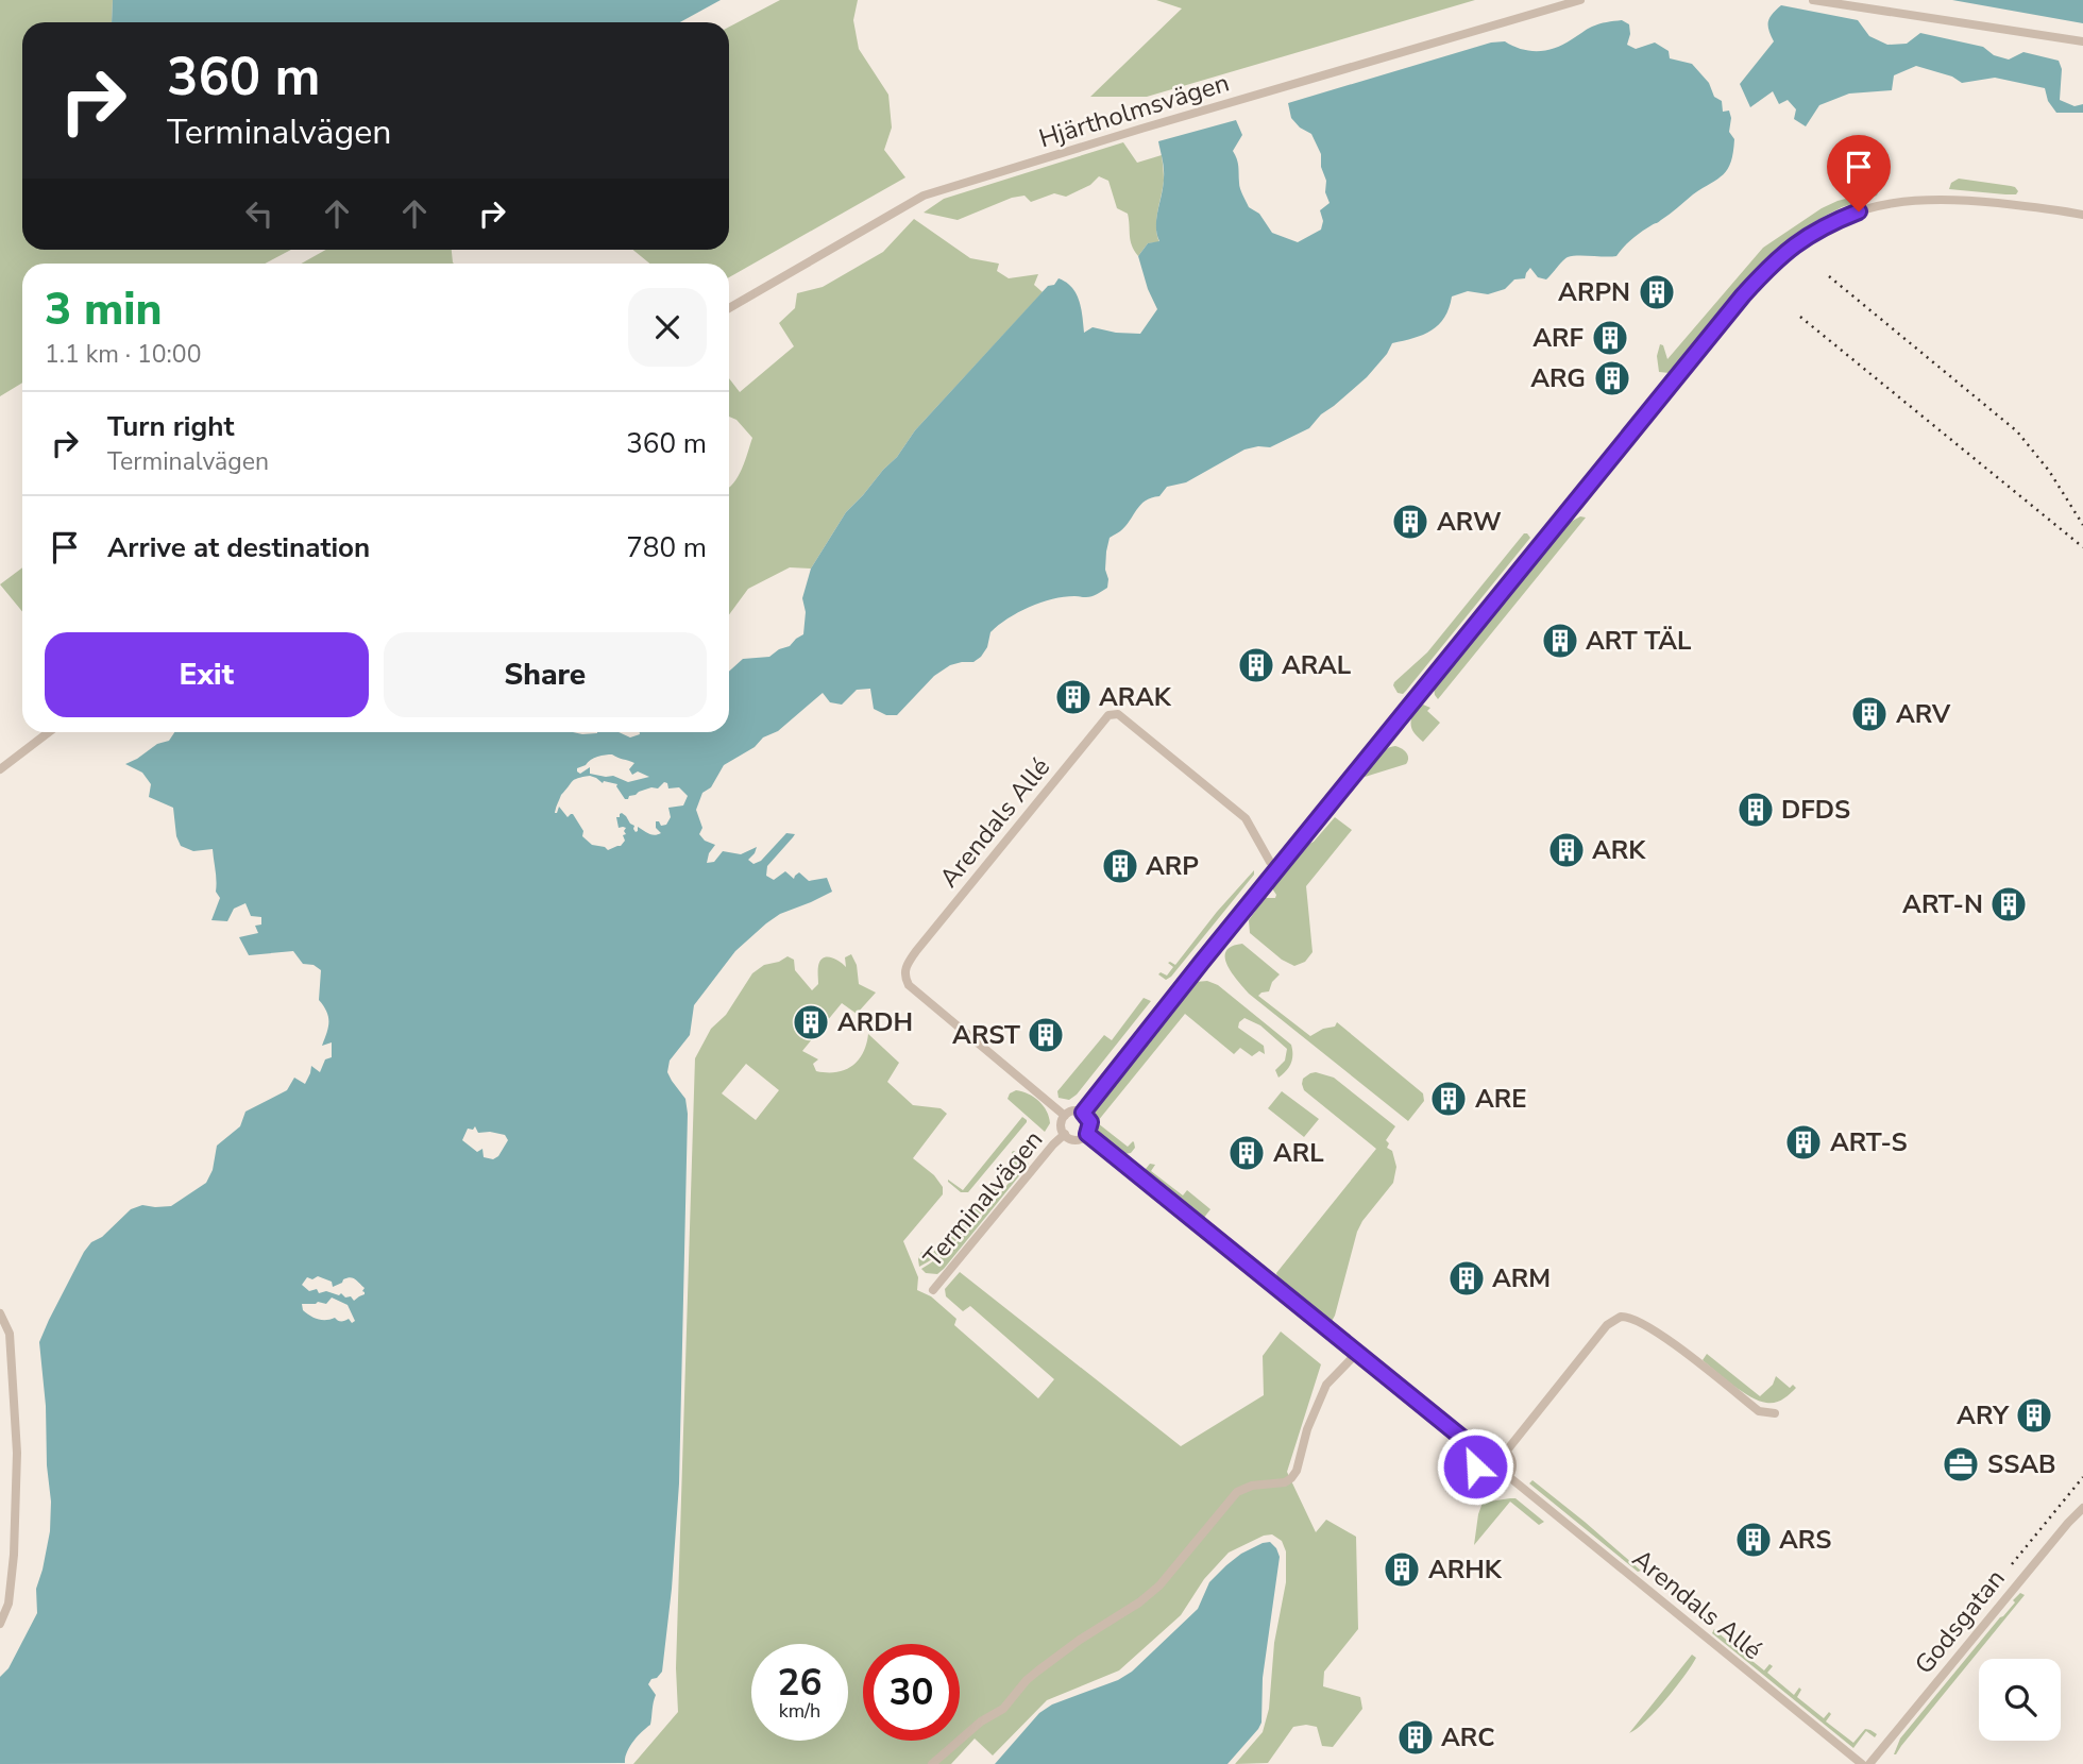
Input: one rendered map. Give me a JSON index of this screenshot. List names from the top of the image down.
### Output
{
  "streets": {
    "street": [
      "Hjärtholmsvägen",
      "Arendals Allé",
      "Terminalvägen",
      "Godsgatan"
    ]
  },
  "crossings": [
    ["Arendals Allé", "Terminalvägen"]
  ],
  "places": {
    "building": [
      "ARPN",
      "ARF",
      "ARG",
      "ARW",
      "ART TÄL",
      "ARAL",
      "ARAK",
      "ARV",
      "DFDS",
      "ARK",
      "ARP",
      "ART-N",
      "ARDH",
      "ARST",
      "ARE",
      "ART-S",
      "ARL",
      "ARM",
      "ARY",
      "ARS",
      "ARHK",
      "ARC"
    ],
    "office": ["SSAB"]
  },
  "page": {
    "turn": ["360 m", "Terminalvägen"],
    "heading": ["3 min", "1.1 km · 10:00"],
    "list": [
      {
        "name": "Turn right",
        "note": "Terminalvägen",
        "value": "360 m"
      },
      {
        "name": "Arrive at destination",
        "value": "780 m"
      }
    ],
    "buttons": ["Exit", "Share"],
    "speed": "26 km/h",
    "limit": "30"
  }
}
